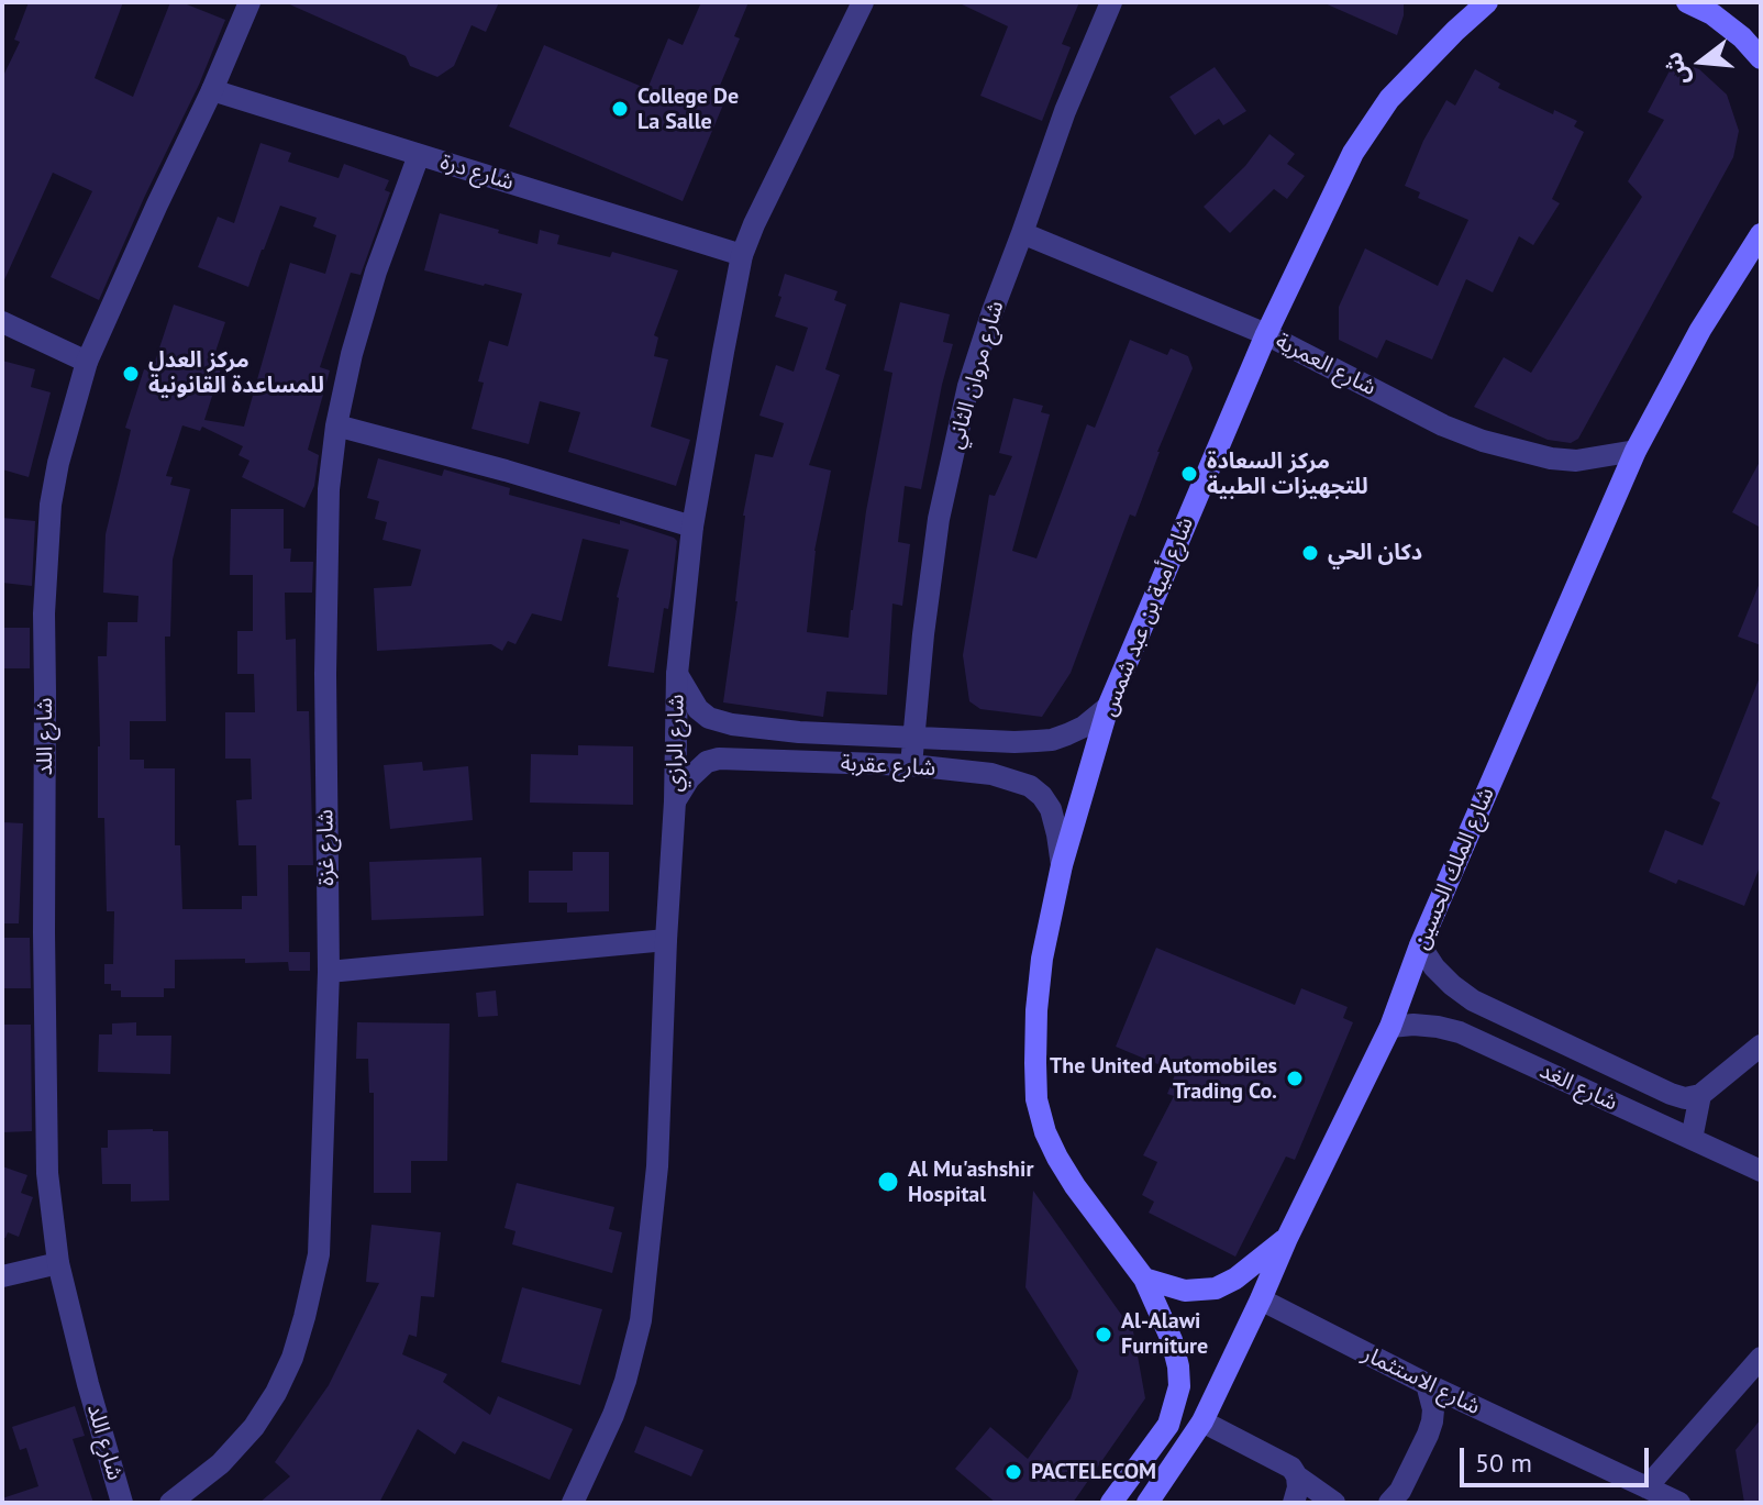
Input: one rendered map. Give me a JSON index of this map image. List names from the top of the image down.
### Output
{
  "streets": {
    "main road": ["شارع أمية بن عبد شمس", "شارع الملك الحسين"],
    "street": [
      "شارع درة",
      "شارع العمرية",
      "شارع مروان الثاني",
      "شارع اللد",
      "شارع الرازي",
      "شارع عقربة",
      "شارع غزة",
      "شارع الغد",
      "شارع الاستثمار"
    ]
  },
  "crossings": [
    ["شارع درة", "شارع اللد"],
    ["شارع درة", "شارع الرازي"],
    ["شارع درة", "شارع غزة"],
    ["شارع العمرية", "شارع مروان الثاني"],
    ["شارع العمرية", "شارع أمية بن عبد شمس"],
    ["شارع العمرية", "شارع الملك الحسين"],
    ["شارع مروان الثاني", "شارع عقربة"],
    ["شارع أمية بن عبد شمس", "شارع عقربة"],
    ["شارع الرازي", "شارع عقربة"],
    ["شارع الملك الحسين", "شارع الغد"],
    ["شارع الملك الحسين", "شارع الاستثمار"]
  ],
  "places": [
    "College De La Salle",
    "مركز العدل للمساعدة القانونية",
    "مركز السعادة للتجهيزات الطبية",
    "دكان الحي",
    "The United Automobiles Trading Co.",
    "Al Mu'ashshir Hospital",
    "Al-Alawi Furniture",
    "PACTELECOM"
  ],
  "scale_bar": "50 m",
  "north": "left"
}
